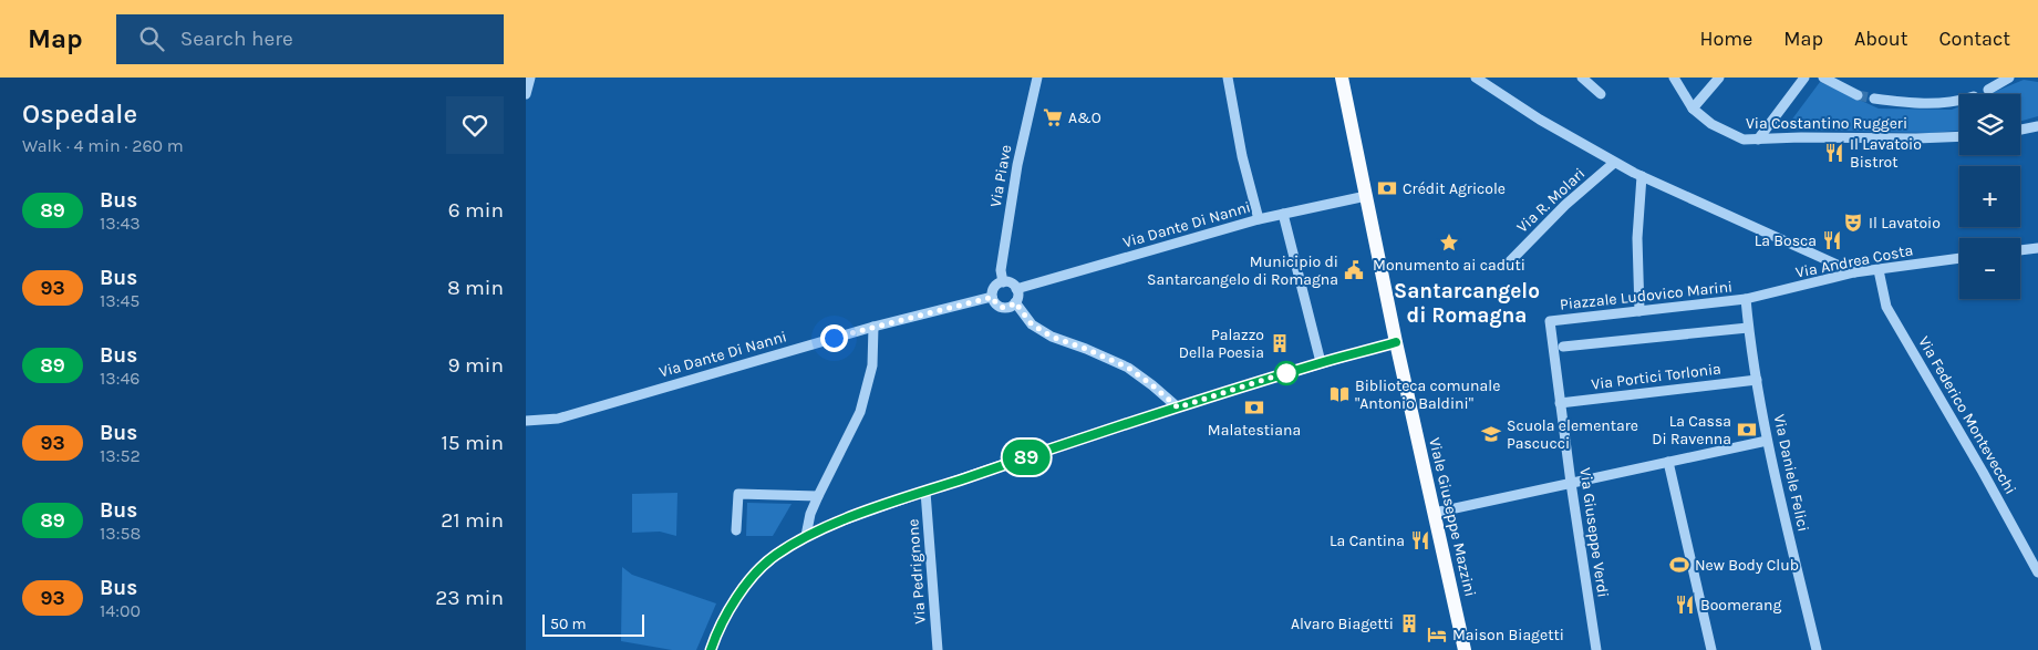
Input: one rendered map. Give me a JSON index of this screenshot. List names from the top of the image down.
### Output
{
  "streets": {
    "main road": ["Viale Giuseppe Mazzini"],
    "street": [
      "Via Costantino Ruggeri",
      "Via Piave",
      "Via R. Molari",
      "Via Dante Di Nanni",
      "Via Andrea Costa",
      "Piazzale Ludovico Marini",
      "Via Portici Torlonia",
      "Via Federico Montevecchi",
      "Via Daniele Felici",
      "Via Giuseppe Verdi",
      "Via Pedrignone"
    ]
  },
  "crossings": [
    ["Via Piave", "Via Dante Di Nanni"],
    ["Via Dante Di Nanni", "Viale Giuseppe Mazzini"],
    ["Via Andrea Costa", "Piazzale Ludovico Marini"],
    ["Via Andrea Costa", "Via Federico Montevecchi"],
    ["Via Andrea Costa", "Via Daniele Felici"],
    ["Piazzale Ludovico Marini", "Via Daniele Felici"],
    ["Piazzale Ludovico Marini", "Via Giuseppe Verdi"],
    ["Via Portici Torlonia", "Via Daniele Felici"],
    ["Via Portici Torlonia", "Via Giuseppe Verdi"]
  ],
  "districts": ["Santarcangelo di Romagna"],
  "places": {
    "supermarket": ["A&O"],
    "restaurant": [
      "Il Lavatoio Bistrot",
      "La Bosca",
      "La Cantina",
      "Boomerang"
    ],
    "bank": ["Crédit Agricole", "Malatestiana", "La Cassa Di Ravenna"],
    "theatre": ["Il Lavatoio"],
    "place": ["Monumento ai caduti"],
    "public building": ["Municipio di Santarcangelo di Romagna"],
    "building": ["Palazzo Della Poesia", "Alvaro Biagetti"],
    "library": ["Biblioteca comunale \"Antonio Baldini\""],
    "school or university": ["Scuola elementare Pascucci"],
    "sports": ["New Body Club"],
    "hotel": ["Maison Biagetti"]
  },
  "lines": ["bus line 89"],
  "scale_bar": "50 m",
  "page": {
    "header": "Map",
    "search": "Search here",
    "nav": [
      "Home",
      "Map",
      "About",
      "Contact"
    ],
    "heading": ["Ospedale", "Walk · 4 min · 260 m"],
    "on_map": "89",
    "map_buttons": ["+", "−"],
    "list": [
      {
        "mark": "89",
        "name": "Bus",
        "note": "13:43",
        "value": "6 min"
      },
      {
        "mark": "93",
        "name": "Bus",
        "note": "13:45",
        "value": "8 min"
      },
      {
        "mark": "89",
        "name": "Bus",
        "note": "13:46",
        "value": "9 min"
      },
      {
        "mark": "93",
        "name": "Bus",
        "note": "13:52",
        "value": "15 min"
      },
      {
        "mark": "89",
        "name": "Bus",
        "note": "13:58",
        "value": "21 min"
      },
      {
        "mark": "93",
        "name": "Bus",
        "note": "14:00",
        "value": "23 min"
      }
    ],
    "scale": "50 m"
  }
}
